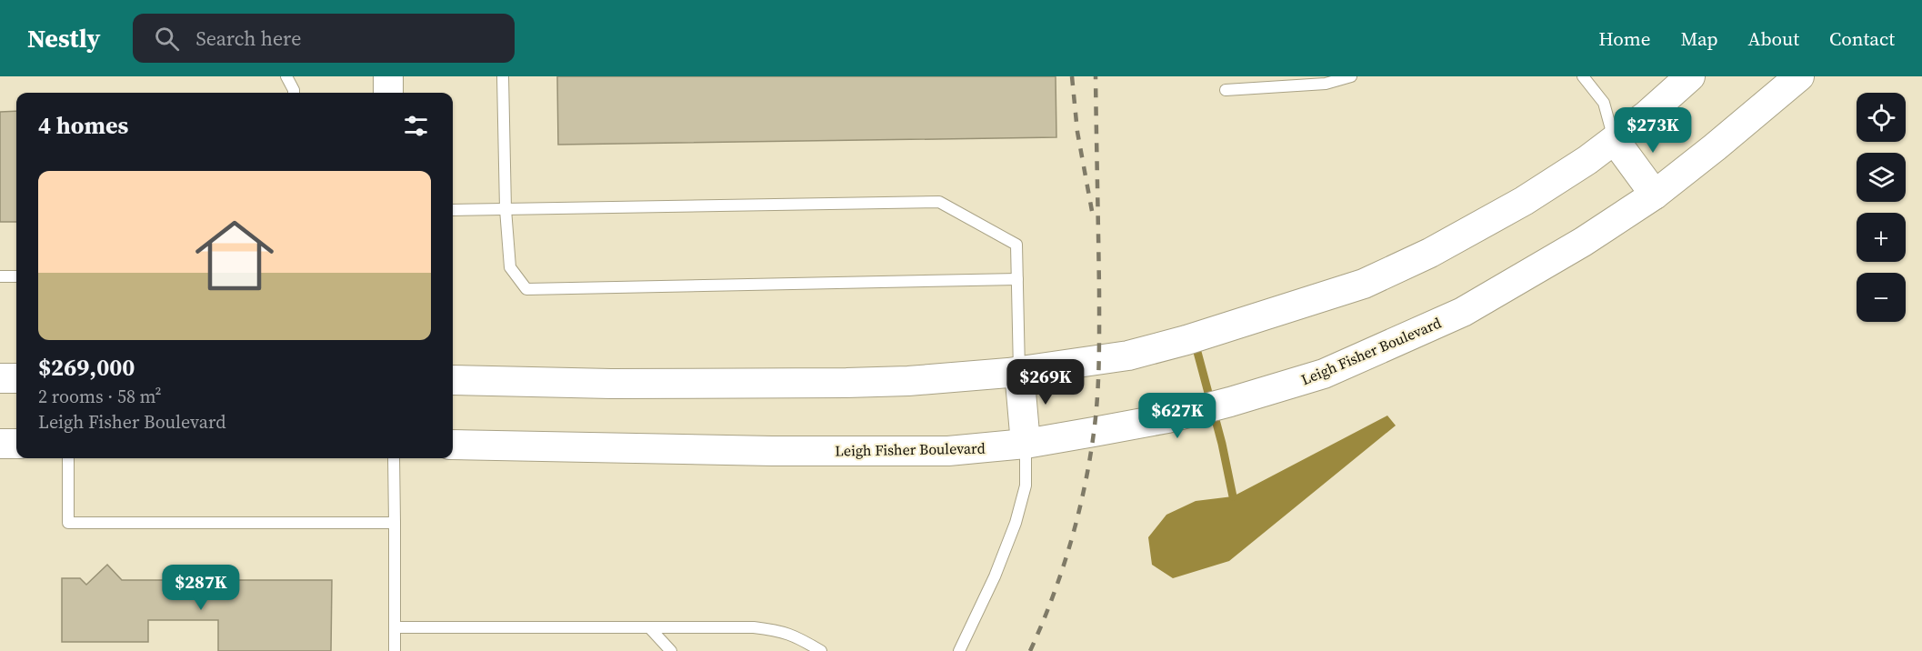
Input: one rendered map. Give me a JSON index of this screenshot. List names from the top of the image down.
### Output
{
  "streets": {
    "street": ["Leigh Fisher Boulevard"]
  },
  "page": {
    "header": "Nestly",
    "search": "Search here",
    "nav": [
      "Home",
      "Map",
      "About",
      "Contact"
    ],
    "map_buttons": ["+", "−"],
    "heading": "4 homes",
    "price": [
      "$273K",
      "$269K",
      "$627K",
      "$287K"
    ],
    "list": [
      {
        "name": "$269,000",
        "note": "2 rooms · 58 m² · Leigh Fisher Boulevard"
      }
    ]
  }
}
